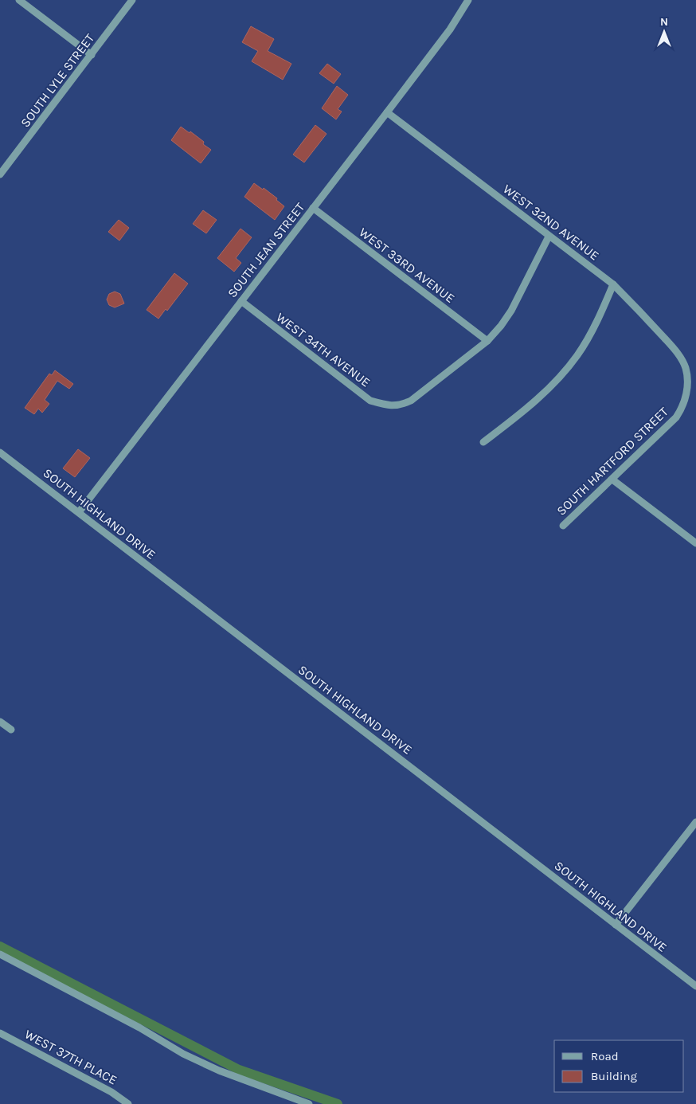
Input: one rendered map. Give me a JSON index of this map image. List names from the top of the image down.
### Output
{
  "streets": {
    "street": [
      "SOUTH LYLE STREET",
      "WEST 32ND AVENUE",
      "SOUTH JEAN STREET",
      "WEST 33RD AVENUE",
      "WEST 34TH AVENUE",
      "SOUTH HARTFORD STREET",
      "SOUTH HIGHLAND DRIVE",
      "WEST 37TH PLACE"
    ]
  },
  "crossings": [
    ["WEST 32ND AVENUE", "SOUTH JEAN STREET"],
    ["WEST 32ND AVENUE", "SOUTH HARTFORD STREET"],
    ["SOUTH JEAN STREET", "WEST 33RD AVENUE"],
    ["SOUTH JEAN STREET", "WEST 34TH AVENUE"],
    ["SOUTH JEAN STREET", "SOUTH HIGHLAND DRIVE"],
    ["WEST 33RD AVENUE", "WEST 34TH AVENUE"]
  ],
  "legend": ["Road", "Building"],
  "north": "top"
}
